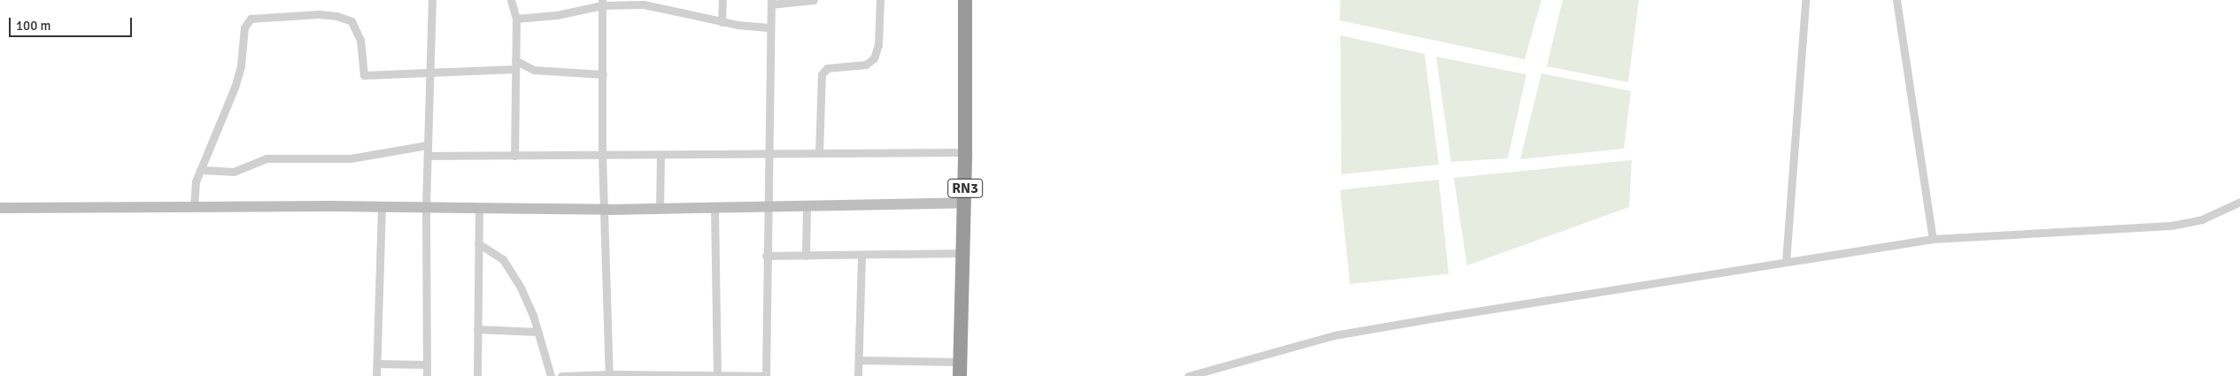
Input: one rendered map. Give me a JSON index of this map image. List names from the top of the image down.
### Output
{
  "streets": {
    "highway": ["RN3"]
  },
  "scale_bar": "100 m"
}
